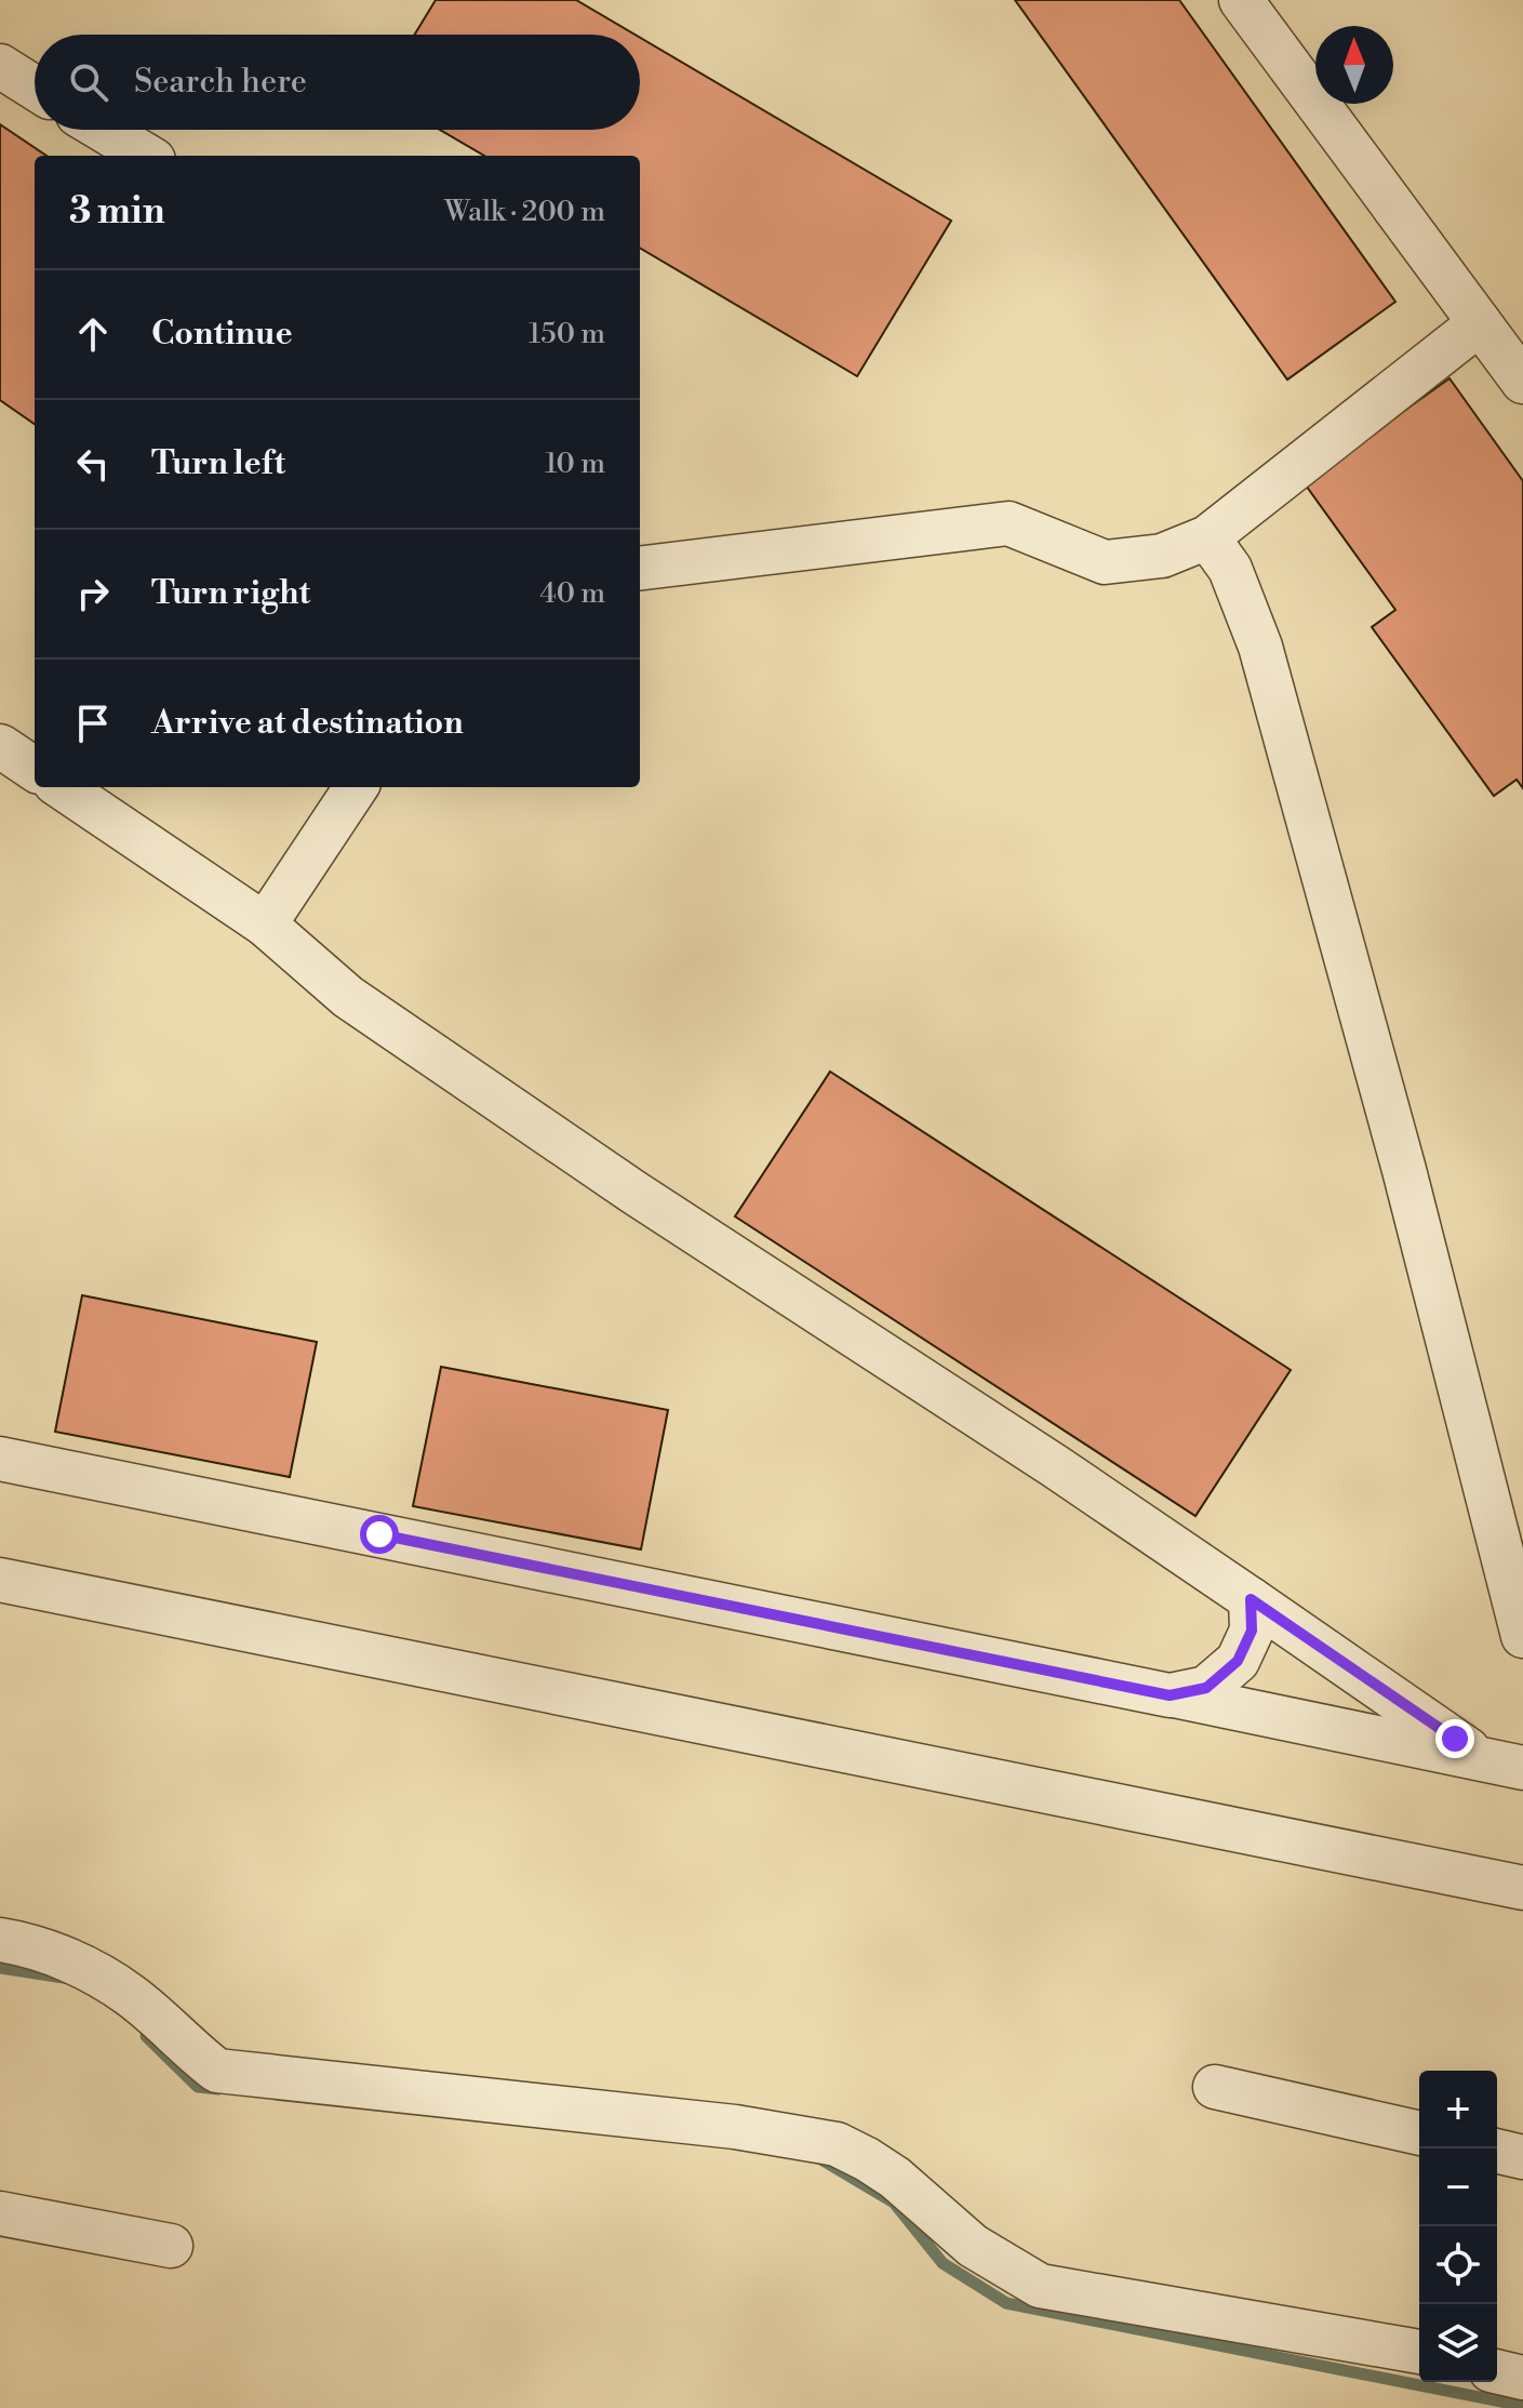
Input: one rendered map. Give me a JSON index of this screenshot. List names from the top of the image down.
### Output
{
  "north": "top",
  "page": {
    "search": "Search here",
    "heading": ["3 min", "Walk · 200 m"],
    "list": [
      ["Continue", "150 m"],
      ["Turn left", "10 m"],
      ["Turn right", "40 m"],
      "Arrive at destination"
    ],
    "map_buttons": ["+", "−"]
  }
}
